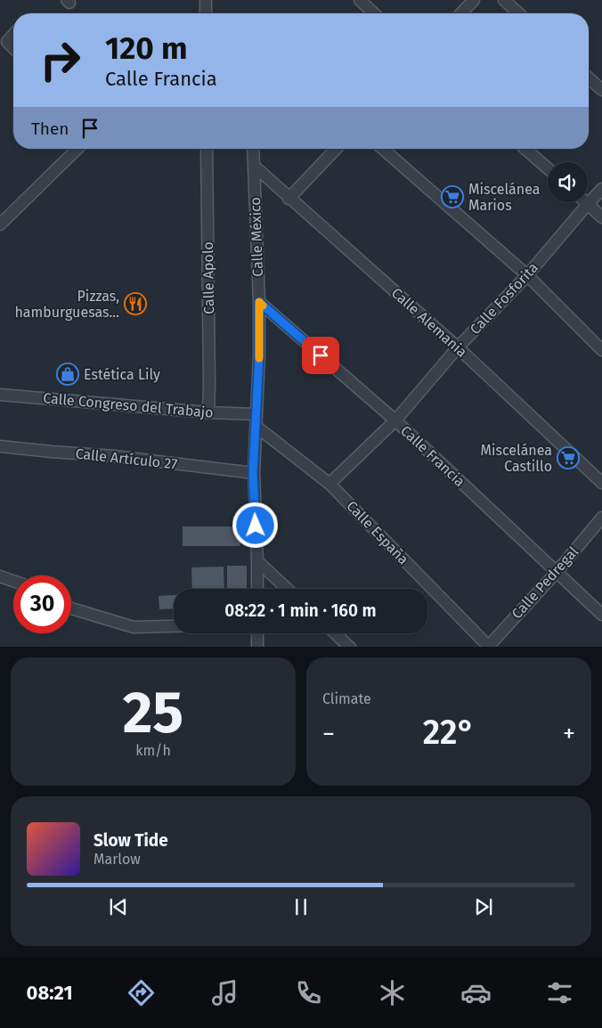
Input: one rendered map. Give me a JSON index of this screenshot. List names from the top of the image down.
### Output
{
  "streets": {
    "street": [
      "Calle México",
      "Calle Apolo",
      "Calle Fosforita",
      "Calle Alemania",
      "Calle Congreso del Trabajo",
      "Calle Francia",
      "Calle Artículo 27",
      "Calle España",
      "Calle Pedregal"
    ]
  },
  "crossings": [
    ["Calle México", "Calle Alemania"],
    ["Calle México", "Calle Congreso del Trabajo"],
    ["Calle México", "Calle Francia"],
    ["Calle México", "Calle Artículo 27"],
    ["Calle México", "Calle España"],
    ["Calle Apolo", "Calle Congreso del Trabajo"],
    ["Calle Fosforita", "Calle Alemania"],
    ["Calle Fosforita", "Calle Francia"],
    ["Calle Fosforita", "Calle España"],
    ["Calle Francia", "Calle Pedregal"],
    ["Calle España", "Calle Pedregal"]
  ],
  "places": {
    "supermarket": ["Miscelánea Marios", "Miscelánea Castillo"],
    "restaurant": ["Pizzas, hamburguesas..."],
    "shop": ["Estética Lily"]
  },
  "page": {
    "turn": ["120 m", "Calle Francia"],
    "then": "Then",
    "limit": "30",
    "trip": "08:22 · 1 min · 160 m",
    "tile": [
      ["25", "km/h"],
      "Climate"
    ],
    "heat": ["−", "22°", "+"],
    "song": ["Slow Tide", "Marlow"],
    "tabs": "08:21"
  }
}
